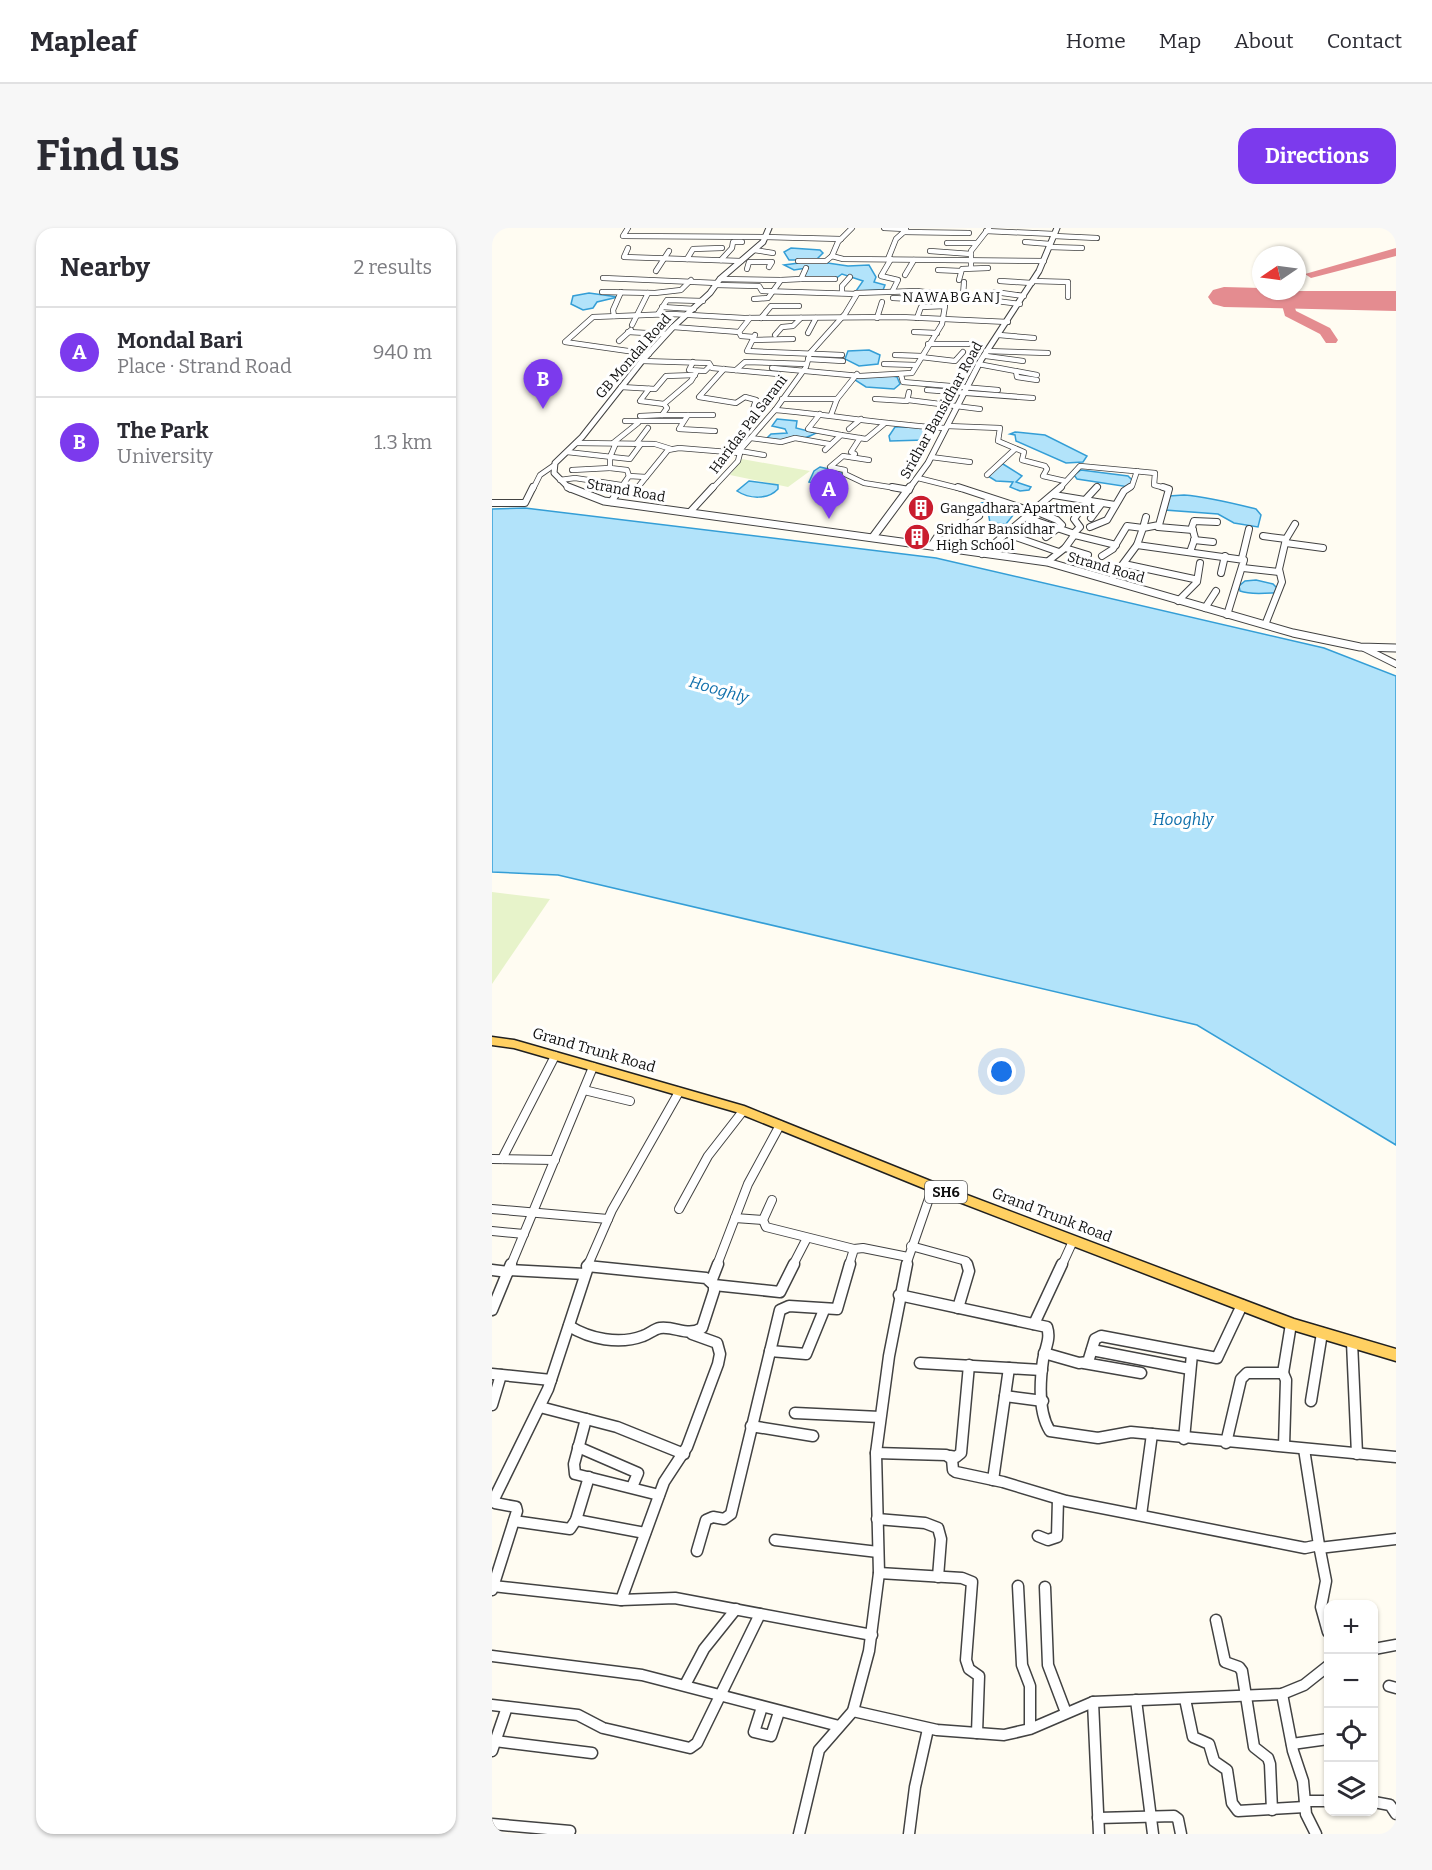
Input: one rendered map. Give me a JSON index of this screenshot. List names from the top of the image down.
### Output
{
  "streets": {
    "main road": ["Grand Trunk Road", "SH6"],
    "street": [
      "GB Mondal Road",
      "Sridhar Bansidhar Road",
      "Haridas Pal Sarani",
      "Strand Road"
    ]
  },
  "crossings": [
    ["Sridhar Bansidhar Road", "Strand Road"],
    ["Haridas Pal Sarani", "Strand Road"]
  ],
  "districts": ["NAWABGANJ"],
  "water": ["Hooghly"],
  "places": {
    "building": ["Gangadhara Apartment", "Sridhar Bansidhar High School"]
  },
  "north": "left",
  "page": {
    "header": "Mapleaf",
    "nav": [
      "Home",
      "Map",
      "About",
      "Contact"
    ],
    "buttons": "Directions",
    "title": "Find us",
    "heading": ["Nearby", "2 results"],
    "list": [
      {
        "mark": "A",
        "name": "Mondal Bari",
        "note": "Place · Strand Road",
        "value": "940 m"
      },
      {
        "mark": "B",
        "name": "The Park",
        "note": "University",
        "value": "1.3 km"
      }
    ],
    "pins": ["B", "A"],
    "map_buttons": ["+", "−"]
  }
}
